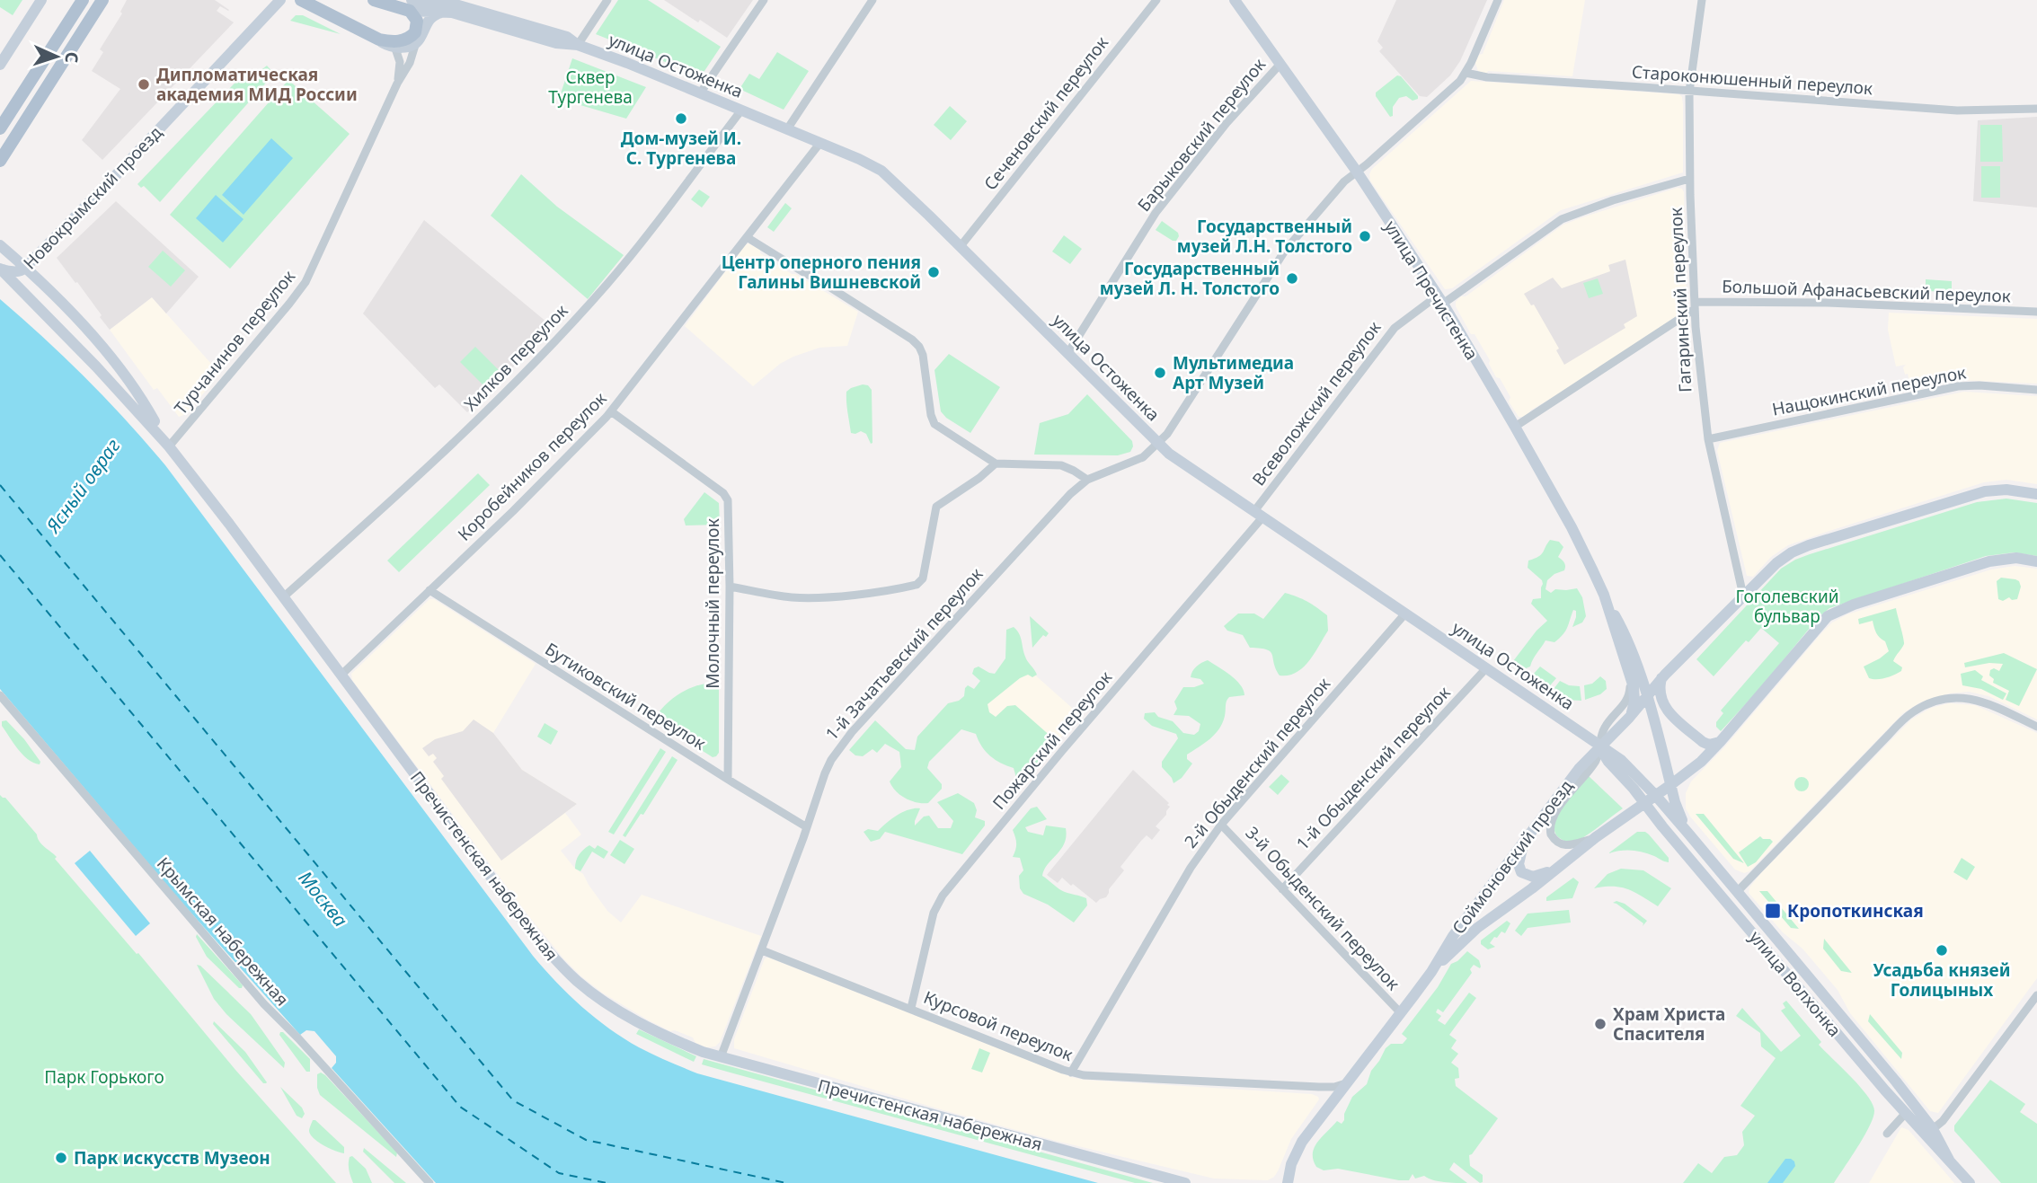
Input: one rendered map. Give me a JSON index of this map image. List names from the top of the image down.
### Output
{
  "streets": {
    "main road": [
      "улица Остоженка",
      "Новокрымский проезд",
      "улица Пречистенка",
      "Соймоновский проезд",
      "Пречистенская набережная",
      "улица Волхонка"
    ],
    "street": [
      "Староконюшенный переулок",
      "Сеченовский переулок",
      "Барыковский переулок",
      "Большой Афанасьевский переулок",
      "Гагаринский переулок",
      "Турчанинов переулок",
      "Хилков переулок",
      "Нащокинский переулок",
      "Всеволожский переулок",
      "Коробейников переулок",
      "Молочный переулок",
      "1-й Зачатьевский переулок",
      "Бутиковский переулок",
      "Пожарский переулок",
      "2-й Обыденский переулок",
      "1-й Обыденский переулок",
      "3-й Обыденский переулок",
      "Крымская набережная",
      "Курсовой переулок"
    ]
  },
  "crossings": [
    ["улица Остоженка", "Сеченовский переулок"],
    ["улица Остоженка", "Барыковский переулок"],
    ["улица Остоженка", "Хилков переулок"],
    ["улица Остоженка", "Всеволожский переулок"],
    ["улица Остоженка", "Коробейников переулок"],
    ["улица Остоженка", "1-й Зачатьевский переулок"],
    ["улица Остоженка", "Пожарский переулок"],
    ["улица Остоженка", "2-й Обыденский переулок"],
    ["улица Остоженка", "1-й Обыденский переулок"],
    ["улица Остоженка", "Соймоновский проезд"],
    ["улица Остоженка", "улица Волхонка"],
    ["Староконюшенный переулок", "Гагаринский переулок"],
    ["Староконюшенный переулок", "1-й Зачатьевский переулок"],
    ["Барыковский переулок", "улица Пречистенка"],
    ["Новокрымский проезд", "Пречистенская набережная"],
    ["улица Пречистенка", "Всеволожский переулок"],
    ["улица Пречистенка", "1-й Зачатьевский переулок"],
    ["улица Пречистенка", "Соймоновский проезд"],
    ["улица Пречистенка", "улица Волхонка"],
    ["Большой Афанасьевский переулок", "Гагаринский переулок"],
    ["Гагаринский переулок", "Нащокинский переулок"],
    ["Гагаринский переулок", "Всеволожский переулок"],
    ["Турчанинов переулок", "Пречистенская набережная"],
    ["Хилков переулок", "Пречистенская набережная"],
    ["Всеволожский переулок", "Пожарский переулок"],
    ["Коробейников переулок", "Молочный переулок"],
    ["Коробейников переулок", "Бутиковский переулок"],
    ["Коробейников переулок", "Пречистенская набережная"],
    ["Молочный переулок", "Бутиковский переулок"],
    ["1-й Зачатьевский переулок", "Бутиковский переулок"],
    ["1-й Зачатьевский переулок", "Пречистенская набережная"],
    ["1-й Зачатьевский переулок", "Курсовой переулок"],
    ["Пожарский переулок", "Курсовой переулок"],
    ["2-й Обыденский переулок", "3-й Обыденский переулок"],
    ["2-й Обыденский переулок", "Курсовой переулок"],
    ["1-й Обыденский переулок", "3-й Обыденский переулок"],
    ["Соймоновский проезд", "3-й Обыденский переулок"],
    ["Соймоновский проезд", "улица Волхонка"],
    ["Соймоновский проезд", "Курсовой переулок"]
  ],
  "water": ["Ясный овраг", "Москва"],
  "parks": ["Сквер Тургенева", "Гоголевский бульвар", "Парк Горького"],
  "places": {
    "other": [
      "Дипломатическая академия МИД России",
      "Дом-музей И. С. Тургенева",
      "Государственный музей Л.Н. Толстого",
      "Центр оперного пения Галины Вишневской",
      "Государственный музей Л. Н. Толстого",
      "Мультимедиа Арт Музей",
      "Усадьба князей Голицыных",
      "Храм Христа Спасителя",
      "Парк искусств Музеон"
    ],
    "transit": ["Кропоткинская"]
  },
  "north": "right"
}
